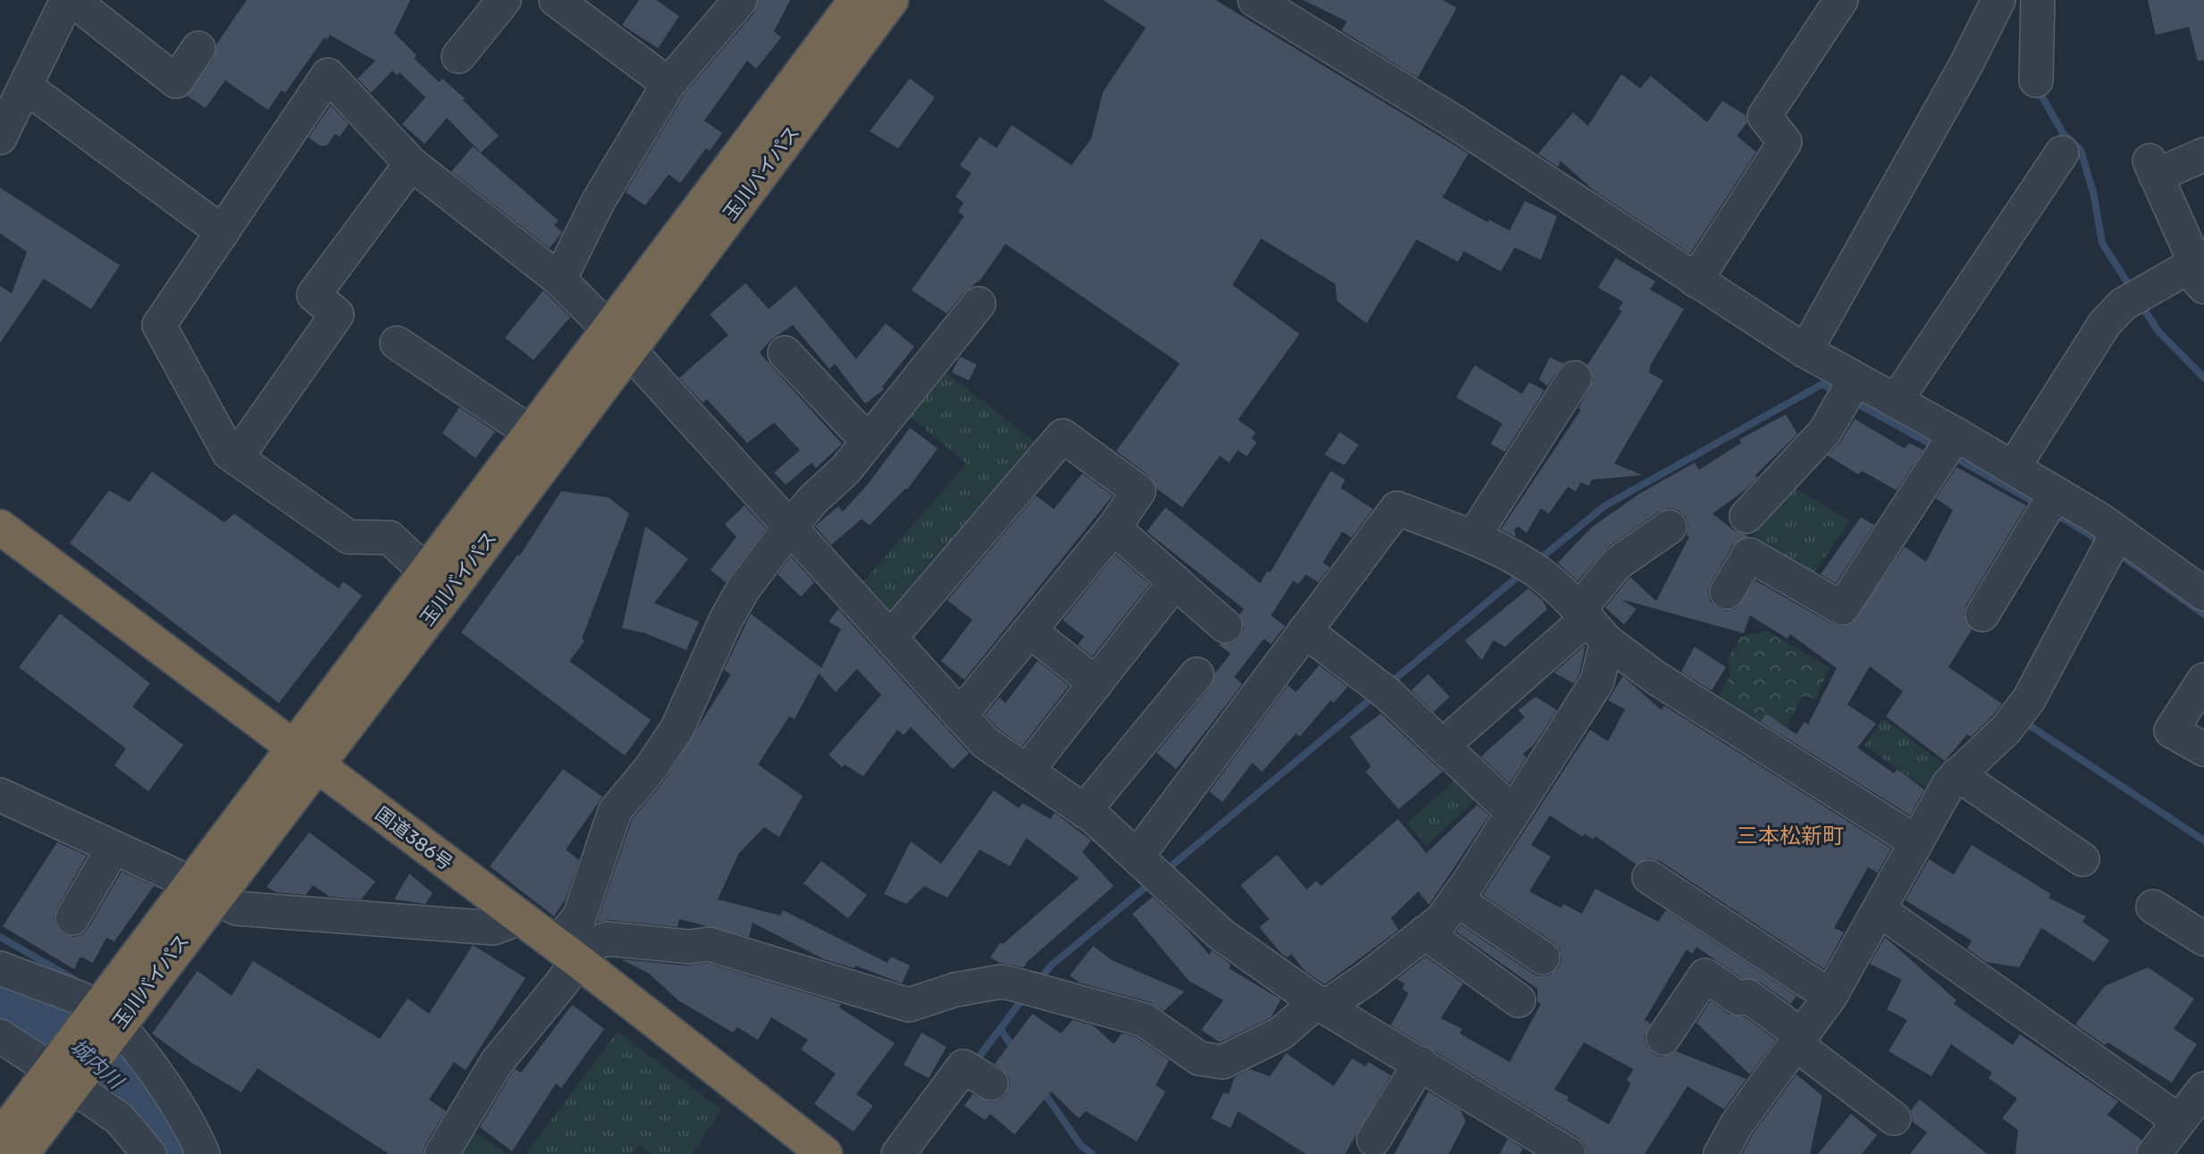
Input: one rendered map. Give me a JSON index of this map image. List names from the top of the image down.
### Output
{
  "streets": {
    "highway": ["玉川バイパス", "国道386号"]
  },
  "crossings": [
    ["玉川バイパス", "国道386号"]
  ],
  "districts": ["三本松新町"],
  "water": ["城内川"]
}
